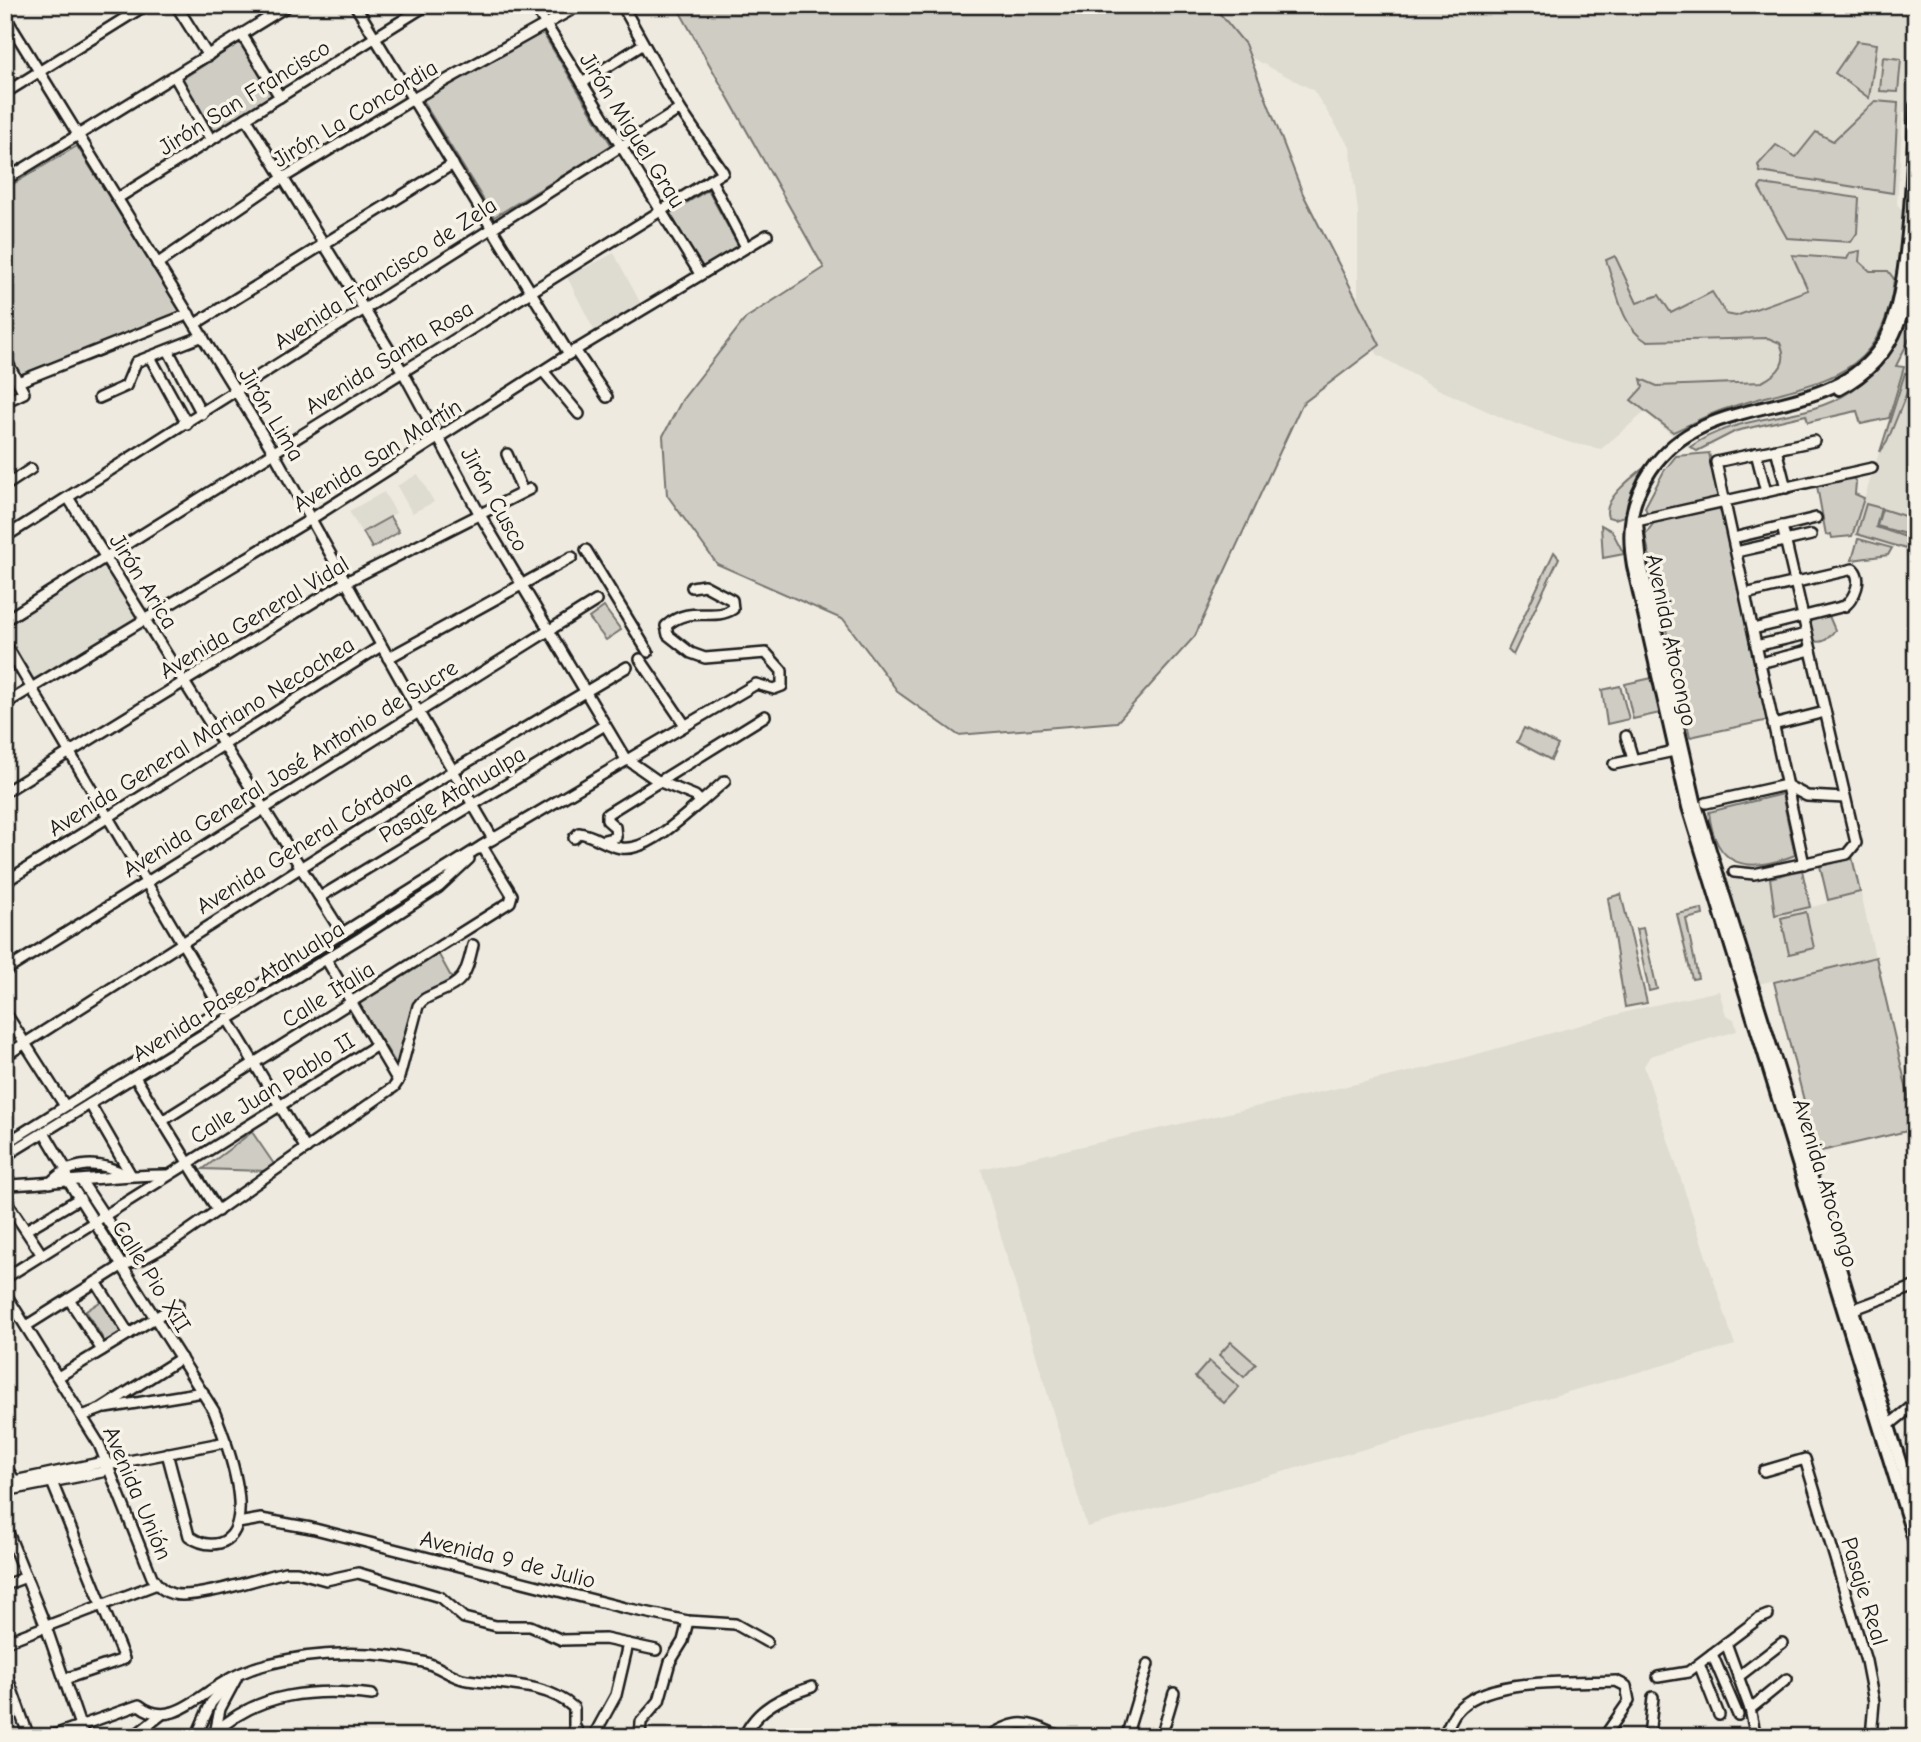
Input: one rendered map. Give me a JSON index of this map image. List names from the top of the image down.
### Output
{
  "streets": {
    "main road": ["Avenida Atocongo"],
    "street": [
      "Jirón San Francisco",
      "Jirón La Concordia",
      "Jirón Miguel Grau",
      "Avenida Francisco de Zela",
      "Avenida Santa Rosa",
      "Jirón Lima",
      "Avenida San Martín",
      "Jirón Cusco",
      "Jirón Arica",
      "Avenida General Vidal",
      "Avenida General Mariano Necochea",
      "Avenida General José Antonio de Sucre",
      "Pasaje Atahualpa",
      "Avenida General Córdova",
      "Avenida Paseo Atahualpa",
      "Calle Italia",
      "Calle Juan Pablo II",
      "Calle Pio XII",
      "Avenida Unión",
      "Avenida 9 de Julio",
      "Pasaje Real"
    ]
  },
  "crossings": [
    ["Jirón San Francisco", "Jirón Lima"],
    ["Jirón San Francisco", "Jirón Cusco"],
    ["Jirón La Concordia", "Jirón Miguel Grau"],
    ["Jirón La Concordia", "Jirón Lima"],
    ["Jirón La Concordia", "Jirón Cusco"],
    ["Jirón Miguel Grau", "Avenida Francisco de Zela"],
    ["Jirón Miguel Grau", "Avenida Santa Rosa"],
    ["Jirón Miguel Grau", "Avenida San Martín"],
    ["Avenida Francisco de Zela", "Avenida Santa Rosa"],
    ["Avenida Francisco de Zela", "Jirón Lima"],
    ["Avenida Francisco de Zela", "Jirón Cusco"],
    ["Avenida Francisco de Zela", "Jirón Arica"],
    ["Avenida Santa Rosa", "Jirón Lima"],
    ["Avenida Santa Rosa", "Jirón Cusco"],
    ["Avenida Santa Rosa", "Jirón Arica"],
    ["Jirón Lima", "Avenida San Martín"],
    ["Jirón Lima", "Avenida General Vidal"],
    ["Jirón Lima", "Avenida General Mariano Necochea"],
    ["Jirón Lima", "Avenida General José Antonio de Sucre"],
    ["Jirón Lima", "Pasaje Atahualpa"],
    ["Jirón Lima", "Avenida General Córdova"],
    ["Jirón Lima", "Avenida Paseo Atahualpa"],
    ["Avenida San Martín", "Jirón Cusco"],
    ["Avenida San Martín", "Jirón Arica"],
    ["Jirón Cusco", "Avenida General Vidal"],
    ["Jirón Cusco", "Avenida General Mariano Necochea"],
    ["Jirón Cusco", "Avenida General José Antonio de Sucre"],
    ["Jirón Cusco", "Pasaje Atahualpa"],
    ["Jirón Cusco", "Avenida General Córdova"],
    ["Jirón Cusco", "Avenida Paseo Atahualpa"],
    ["Jirón Arica", "Avenida General Vidal"],
    ["Jirón Arica", "Avenida General Mariano Necochea"],
    ["Jirón Arica", "Avenida General José Antonio de Sucre"],
    ["Jirón Arica", "Pasaje Atahualpa"],
    ["Jirón Arica", "Avenida General Córdova"],
    ["Jirón Arica", "Avenida Paseo Atahualpa"],
    ["Avenida Paseo Atahualpa", "Calle Italia"],
    ["Avenida Paseo Atahualpa", "Calle Pio XII"],
    ["Calle Juan Pablo II", "Calle Pio XII"],
    ["Calle Pio XII", "Avenida 9 de Julio"]
  ]
}
